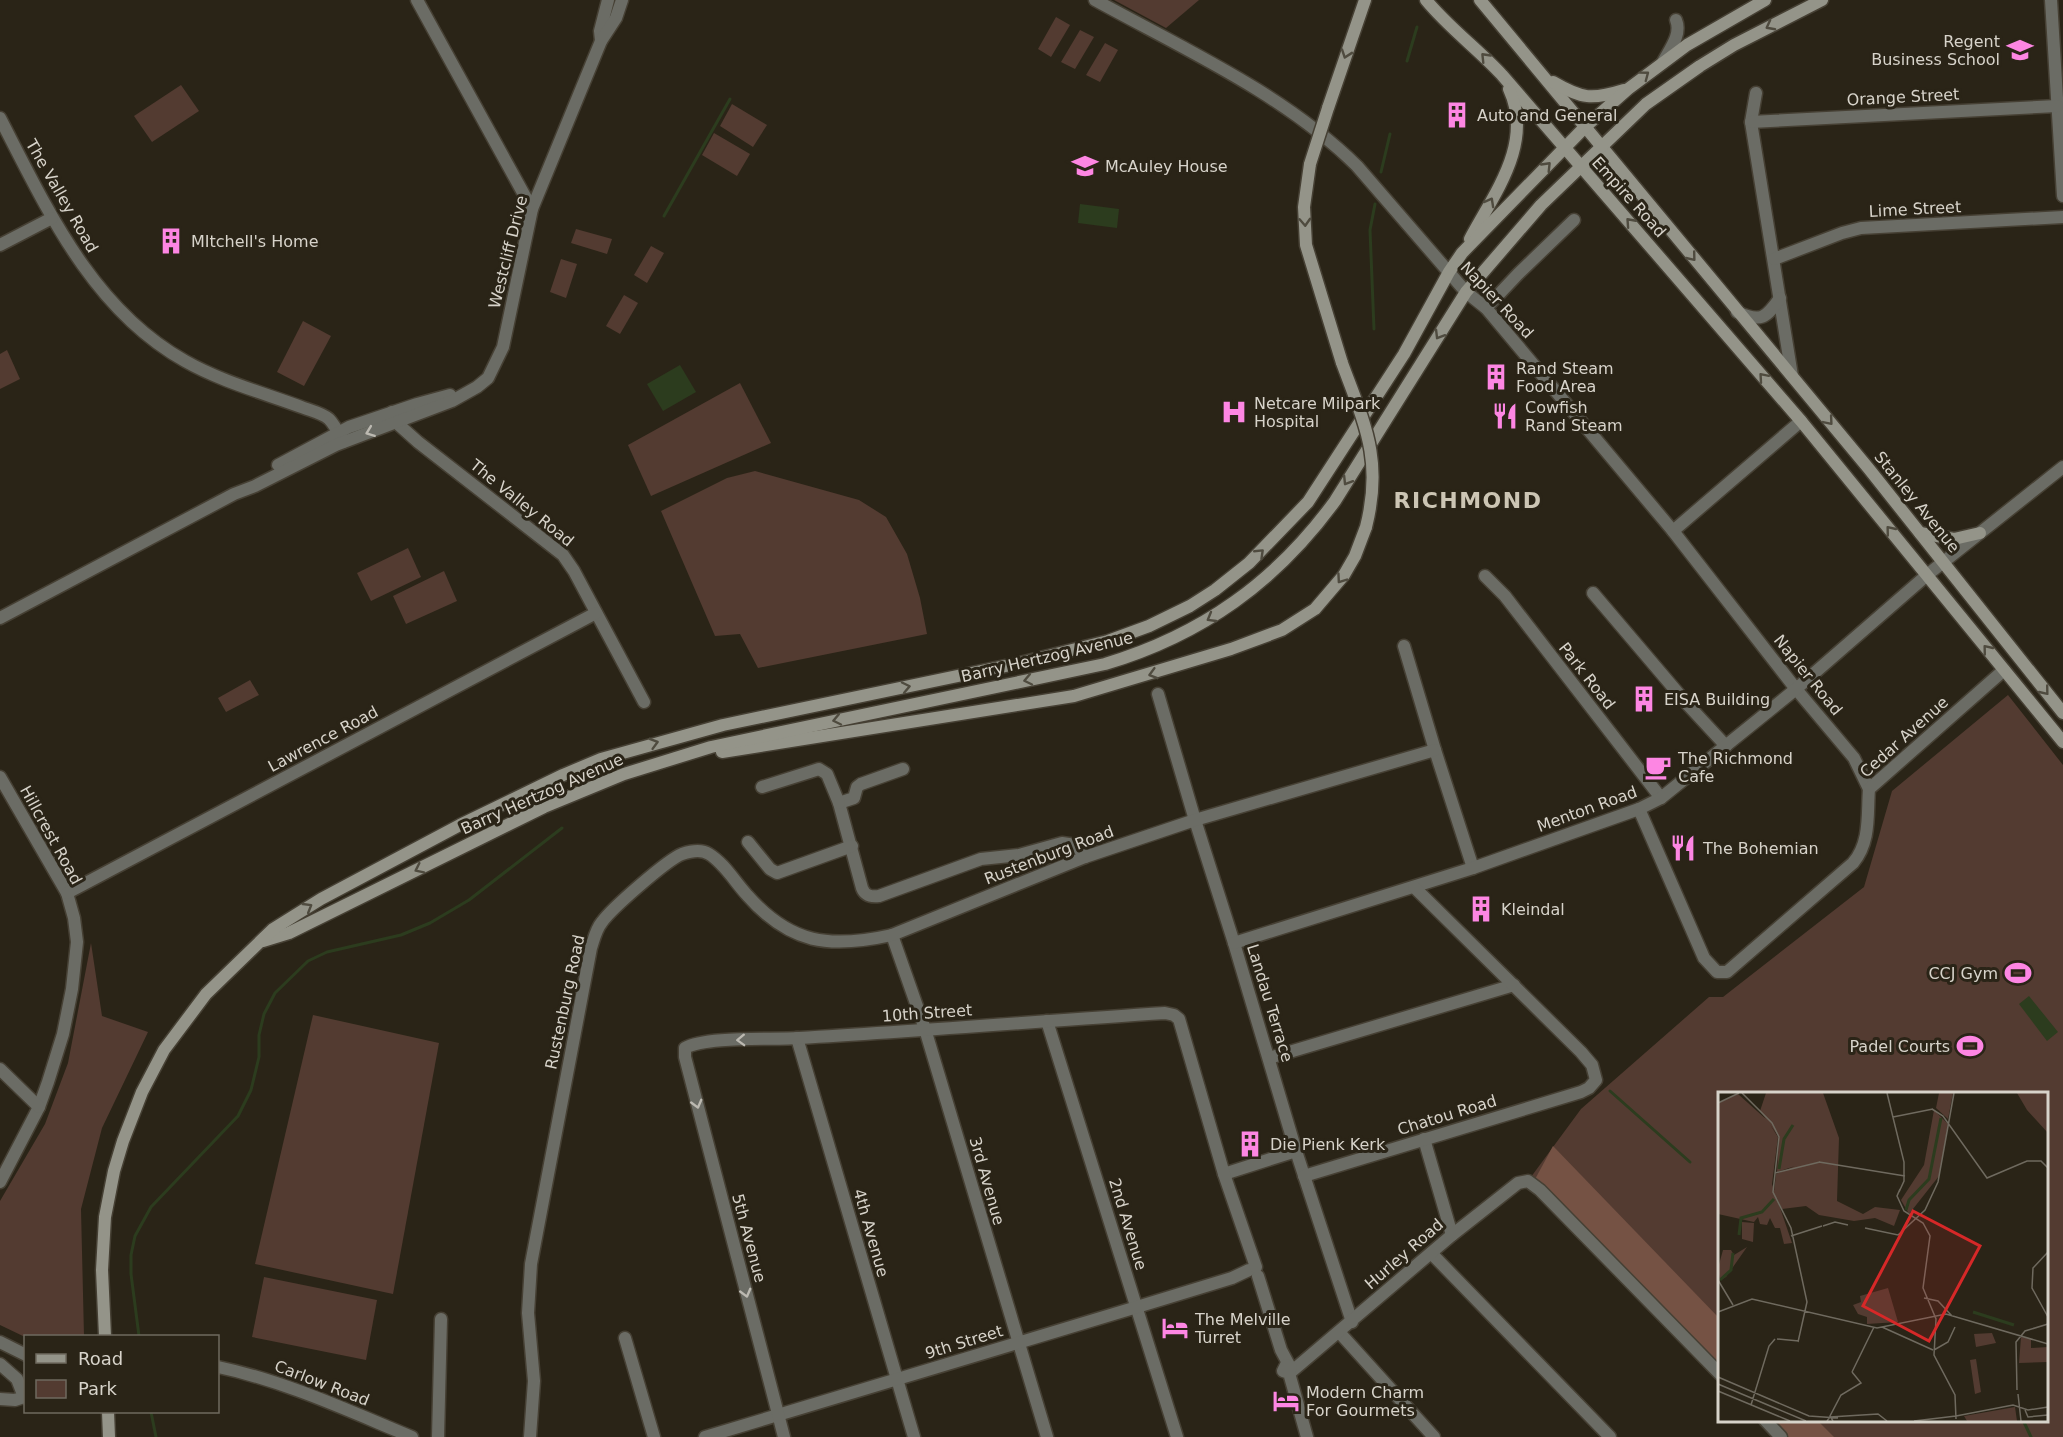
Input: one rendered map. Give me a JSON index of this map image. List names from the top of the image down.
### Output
{
  "streets": {
    "main road": ["Empire Road", "Stanley Avenue", "Barry Hertzog Avenue"],
    "street": [
      "Orange Street",
      "The Valley Road",
      "Lime Street",
      "Westcliff Drive",
      "Napier Road",
      "Park Road",
      "Cedar Avenue",
      "Lawrence Road",
      "Menton Road",
      "Hillcrest Road",
      "Rustenburg Road",
      "Landau Terrace",
      "10th Street",
      "Chatou Road",
      "3rd Avenue",
      "2nd Avenue",
      "4th Avenue",
      "5th Avenue",
      "Hurley Road",
      "9th Street",
      "Carlow Road"
    ]
  },
  "crossings": [
    ["The Valley Road", "Westcliff Drive"],
    ["The Valley Road", "Lawrence Road"],
    ["Empire Road", "Stanley Avenue"],
    ["Empire Road", "Barry Hertzog Avenue"],
    ["Napier Road", "Barry Hertzog Avenue"],
    ["Napier Road", "Cedar Avenue"],
    ["Napier Road", "Menton Road"],
    ["Stanley Avenue", "Menton Road"],
    ["Park Road", "Menton Road"],
    ["Cedar Avenue", "Menton Road"],
    ["Lawrence Road", "Hillcrest Road"],
    ["Menton Road", "Landau Terrace"],
    ["Rustenburg Road", "Landau Terrace"],
    ["Rustenburg Road", "3rd Avenue"],
    ["Landau Terrace", "Chatou Road"],
    ["Landau Terrace", "Hurley Road"],
    ["10th Street", "3rd Avenue"],
    ["10th Street", "2nd Avenue"],
    ["10th Street", "4th Avenue"],
    ["10th Street", "5th Avenue"],
    ["3rd Avenue", "9th Street"],
    ["2nd Avenue", "9th Street"],
    ["4th Avenue", "9th Street"],
    ["5th Avenue", "9th Street"]
  ],
  "one_way": ["5th Avenue"],
  "districts": ["RICHMOND"],
  "places": {
    "school or university": ["Regent Business School", "McAuley House"],
    "building": [
      "Auto and General",
      "MItchell's Home",
      "Rand Steam Food Area",
      "EISA Building",
      "Kleindal",
      "Die Pienk Kerk"
    ],
    "hospital": ["Netcare Milpark Hospital"],
    "restaurant": ["Cowfish Rand Steam", "The Bohemian"],
    "cafe": ["The Richmond Cafe"],
    "sports": ["CCJ Gym", "Padel Courts"],
    "hotel": ["The Melville Turret", "Modern Charm For Gourmets"]
  },
  "legend": ["Road", "Park"]
}
